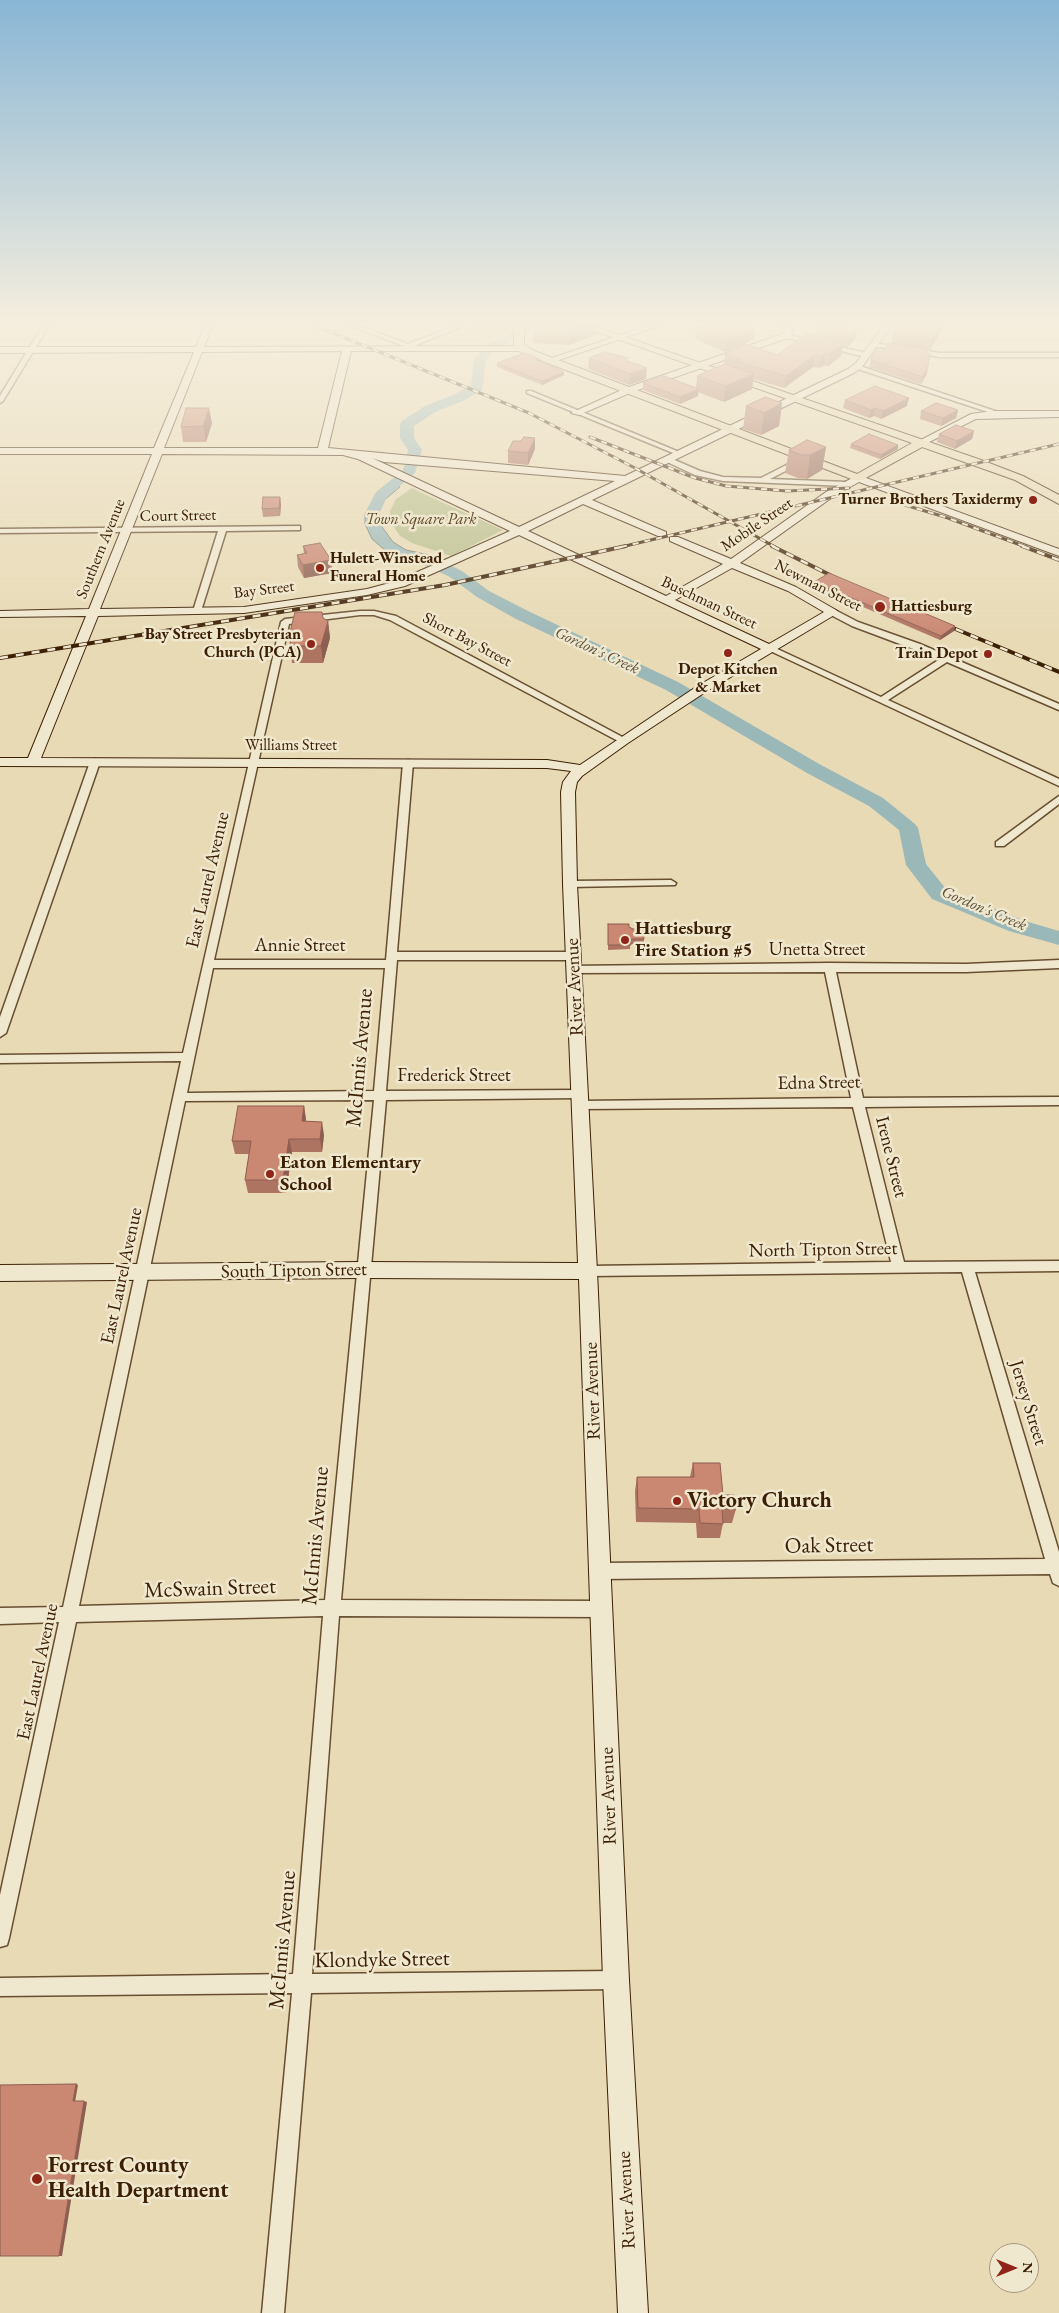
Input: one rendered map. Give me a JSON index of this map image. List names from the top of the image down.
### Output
{
  "streets": {
    "main road": ["Mobile Street"],
    "street": [
      "Court Street",
      "Southern Avenue",
      "Newman Street",
      "Bay Street",
      "Buschman Street",
      "Short Bay Street",
      "Williams Street",
      "East Laurel Avenue",
      "Annie Street",
      "Unetta Street",
      "River Avenue",
      "McInnis Avenue",
      "Frederick Street",
      "Edna Street",
      "Irene Street",
      "North Tipton Street",
      "South Tipton Street",
      "Jersey Street",
      "Oak Street",
      "McSwain Street",
      "Klondyke Street"
    ]
  },
  "crossings": [
    ["Court Street", "Southern Avenue"],
    ["Mobile Street", "Newman Street"],
    ["Mobile Street", "Buschman Street"],
    ["Southern Avenue", "Bay Street"],
    ["Southern Avenue", "Williams Street"],
    ["Newman Street", "River Avenue"],
    ["Bay Street", "Buschman Street"],
    ["Buschman Street", "River Avenue"],
    ["Short Bay Street", "East Laurel Avenue"],
    ["Short Bay Street", "River Avenue"],
    ["Williams Street", "East Laurel Avenue"],
    ["Williams Street", "River Avenue"],
    ["Williams Street", "McInnis Avenue"],
    ["East Laurel Avenue", "Annie Street"],
    ["East Laurel Avenue", "Frederick Street"],
    ["East Laurel Avenue", "South Tipton Street"],
    ["East Laurel Avenue", "McSwain Street"],
    ["Annie Street", "Unetta Street"],
    ["Annie Street", "River Avenue"],
    ["Annie Street", "McInnis Avenue"],
    ["Unetta Street", "River Avenue"],
    ["Unetta Street", "Irene Street"],
    ["River Avenue", "Frederick Street"],
    ["River Avenue", "Edna Street"],
    ["River Avenue", "North Tipton Street"],
    ["River Avenue", "South Tipton Street"],
    ["River Avenue", "Oak Street"],
    ["River Avenue", "McSwain Street"],
    ["River Avenue", "Klondyke Street"],
    ["McInnis Avenue", "Frederick Street"],
    ["McInnis Avenue", "South Tipton Street"],
    ["McInnis Avenue", "McSwain Street"],
    ["McInnis Avenue", "Klondyke Street"],
    ["Frederick Street", "Edna Street"],
    ["Edna Street", "Irene Street"],
    ["Irene Street", "North Tipton Street"],
    ["North Tipton Street", "South Tipton Street"],
    ["North Tipton Street", "Jersey Street"],
    ["Jersey Street", "Oak Street"]
  ],
  "water": ["Gordon's Creek"],
  "parks": ["Town Square Park"],
  "places": [
    "Turner Brothers Taxidermy",
    "Hulett-Winstead Funeral Home",
    "Hattiesburg",
    "Bay Street Presbyterian Church (PCA)",
    "Depot Kitchen & Market",
    "Train Depot",
    "Hattiesburg Fire Station #5",
    "Eaton Elementary School",
    "Victory Church",
    "Forrest County Health Department"
  ],
  "north": "right"
}
